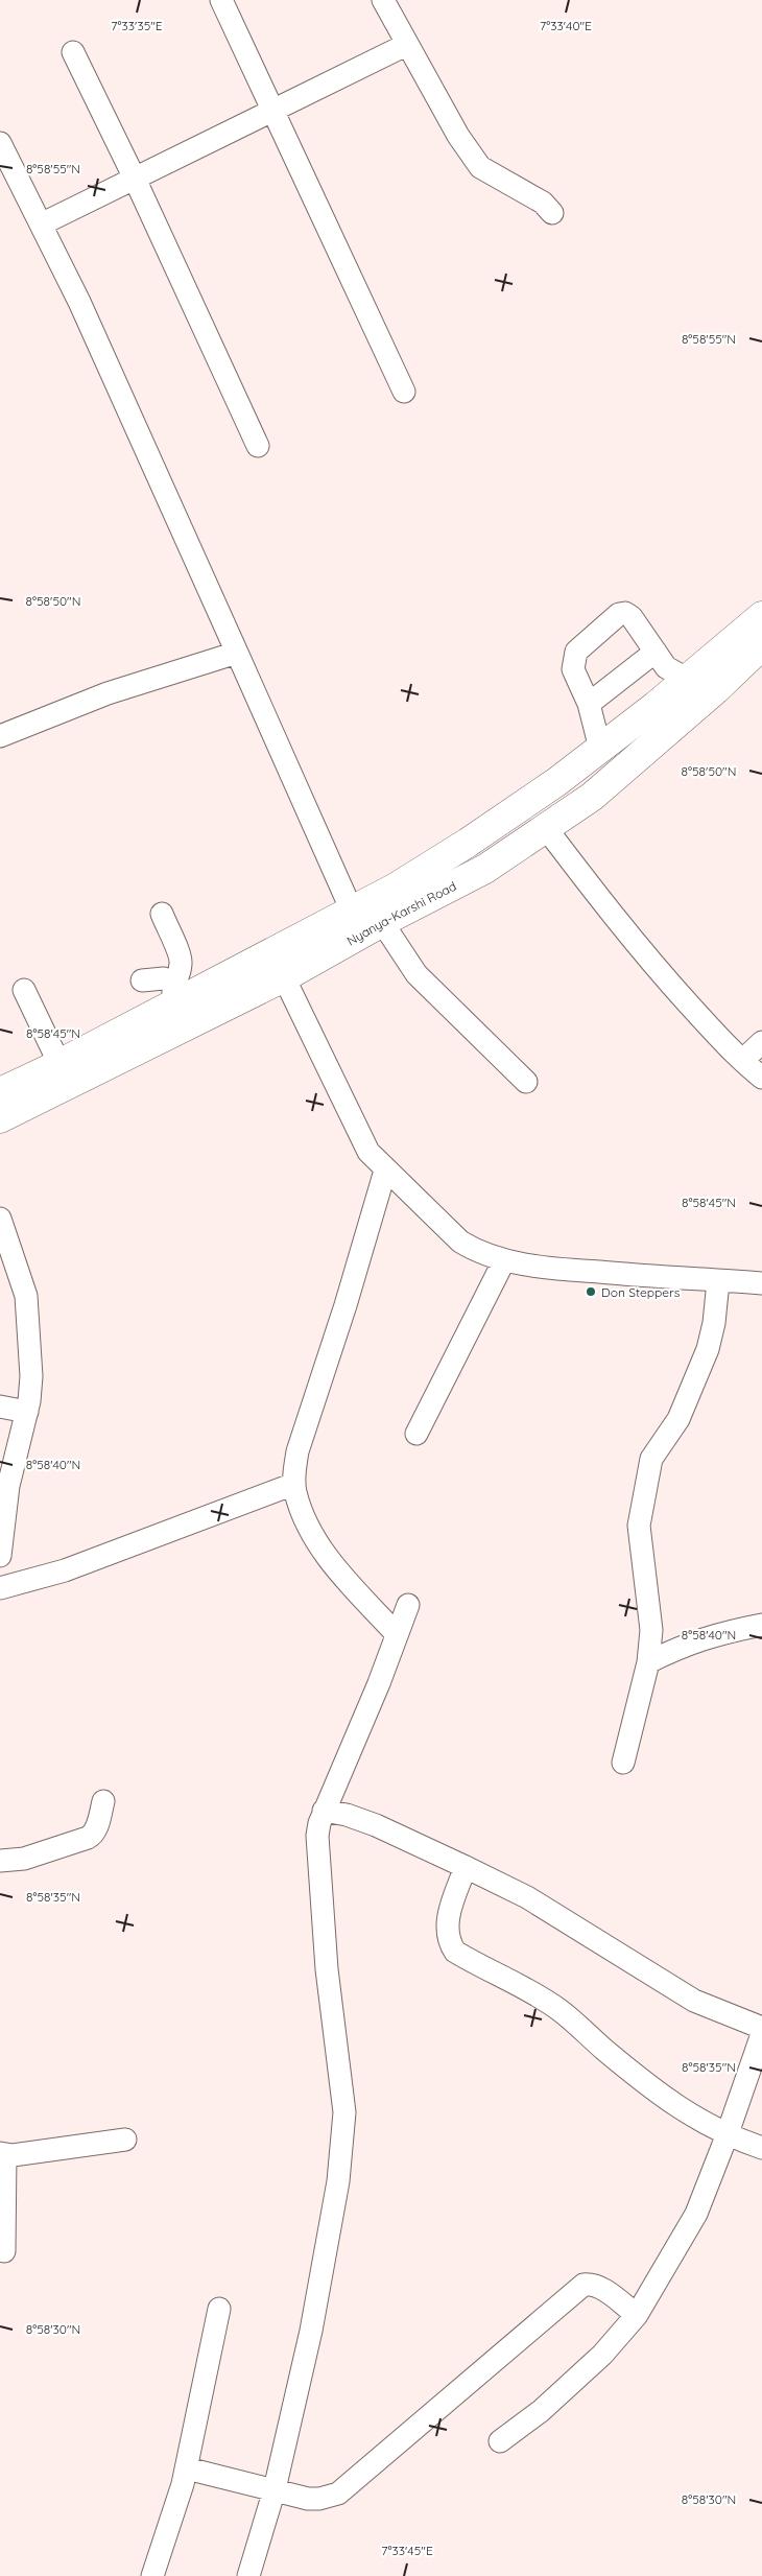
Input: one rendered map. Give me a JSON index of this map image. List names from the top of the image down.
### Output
{
  "streets": {
    "main road": ["Nyanya-Karshi Road"]
  },
  "places": ["Don Steppers"],
  "coordinates": [
    "7°33'35\"E",
    "7°33'40\"E",
    "8°58'55\"N",
    "8°58'50\"N",
    "8°58'45\"N",
    "8°58'40\"N",
    "8°58'35\"N",
    "8°58'30\"N",
    "7°33'45\"E"
  ]
}
